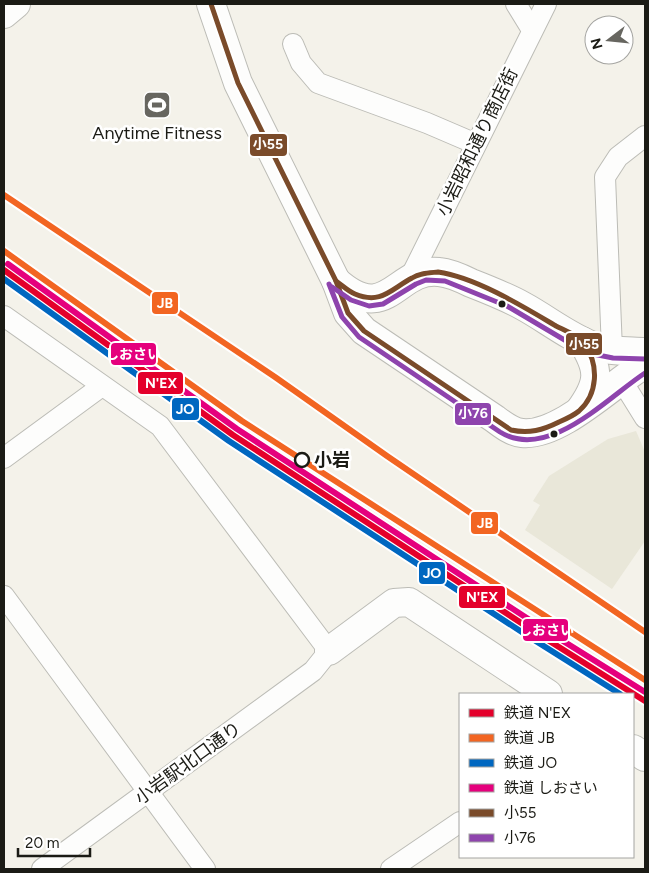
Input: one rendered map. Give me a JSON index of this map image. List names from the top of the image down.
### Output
{
  "streets": {
    "street": ["小岩昭和通り商店街", "小岩駅北口通り"]
  },
  "places": {
    "sports": ["Anytime Fitness"],
    "other": ["小岩"]
  },
  "lines": [
    "transit line 小55",
    "rail line JB",
    "rail line しおさい",
    "rail line N'EX",
    "rail line JO",
    "transit line 小76"
  ],
  "legend": [
    "鉄道 N'EX",
    "鉄道 JB",
    "鉄道 JO",
    "鉄道 しおさい",
    "小55",
    "小76"
  ],
  "scale_bar": "20 m",
  "north": "left"
}
